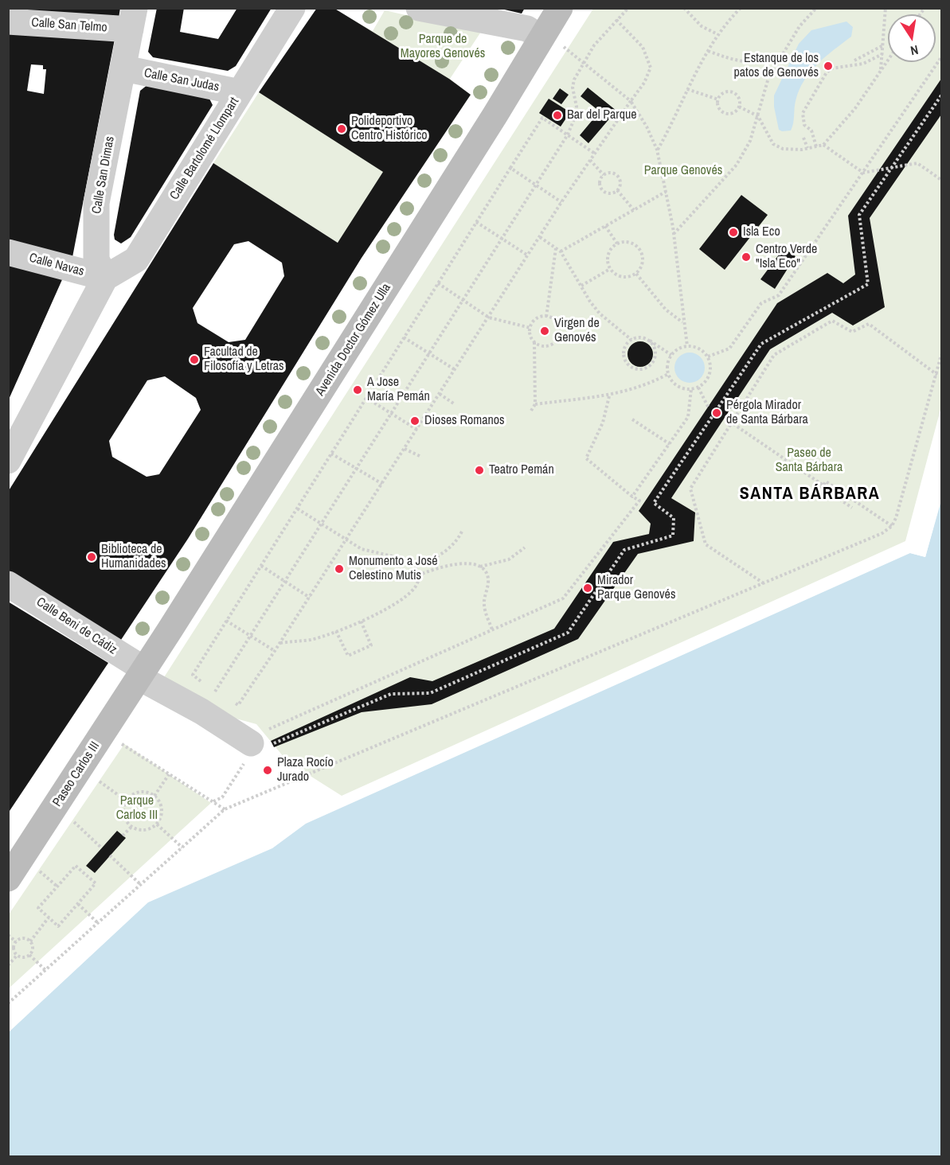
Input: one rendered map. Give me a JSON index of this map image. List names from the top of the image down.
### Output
{
  "streets": {
    "street": [
      "Calle San Telmo",
      "Calle San Judas",
      "Calle Bartolomé Llompart",
      "Calle San Dimas",
      "Calle Navas",
      "Avenida Doctor Gómez Ulla",
      "Calle Beni de Cádiz",
      "Paseo Carlos III"
    ]
  },
  "crossings": [
    ["Calle San Telmo", "Calle San Dimas"],
    ["Calle San Judas", "Calle Bartolomé Llompart"],
    ["Calle San Judas", "Calle San Dimas"],
    ["Calle Bartolomé Llompart", "Calle San Dimas"],
    ["Calle Bartolomé Llompart", "Calle Navas"],
    ["Calle San Dimas", "Calle Navas"],
    ["Avenida Doctor Gómez Ulla", "Calle Beni de Cádiz"],
    ["Avenida Doctor Gómez Ulla", "Paseo Carlos III"],
    ["Calle Beni de Cádiz", "Paseo Carlos III"]
  ],
  "districts": ["SANTA BÁRBARA"],
  "parks": [
    "Parque de Mayores Genovés",
    "Parque Genovés",
    "Paseo de Santa Bárbara",
    "Parque Carlos III"
  ],
  "places": [
    "Estanque de los patos de Genovés",
    "Bar del Parque",
    "Polideportivo Centro Histórico",
    "Isla Eco",
    "Centro Verde \"Isla Eco\"",
    "Virgen de Genovés",
    "Facultad de Filosofía y Letras",
    "A Jose María Pemán",
    "Pérgola Mirador de Santa Bárbara",
    "Dioses Romanos",
    "Teatro Pemán",
    "Biblioteca de Humanidades",
    "Monumento a José Celestino Mutis",
    "Mirador Parque Genovés",
    "Plaza Rocío Jurado"
  ],
  "north": "bottom"
}
